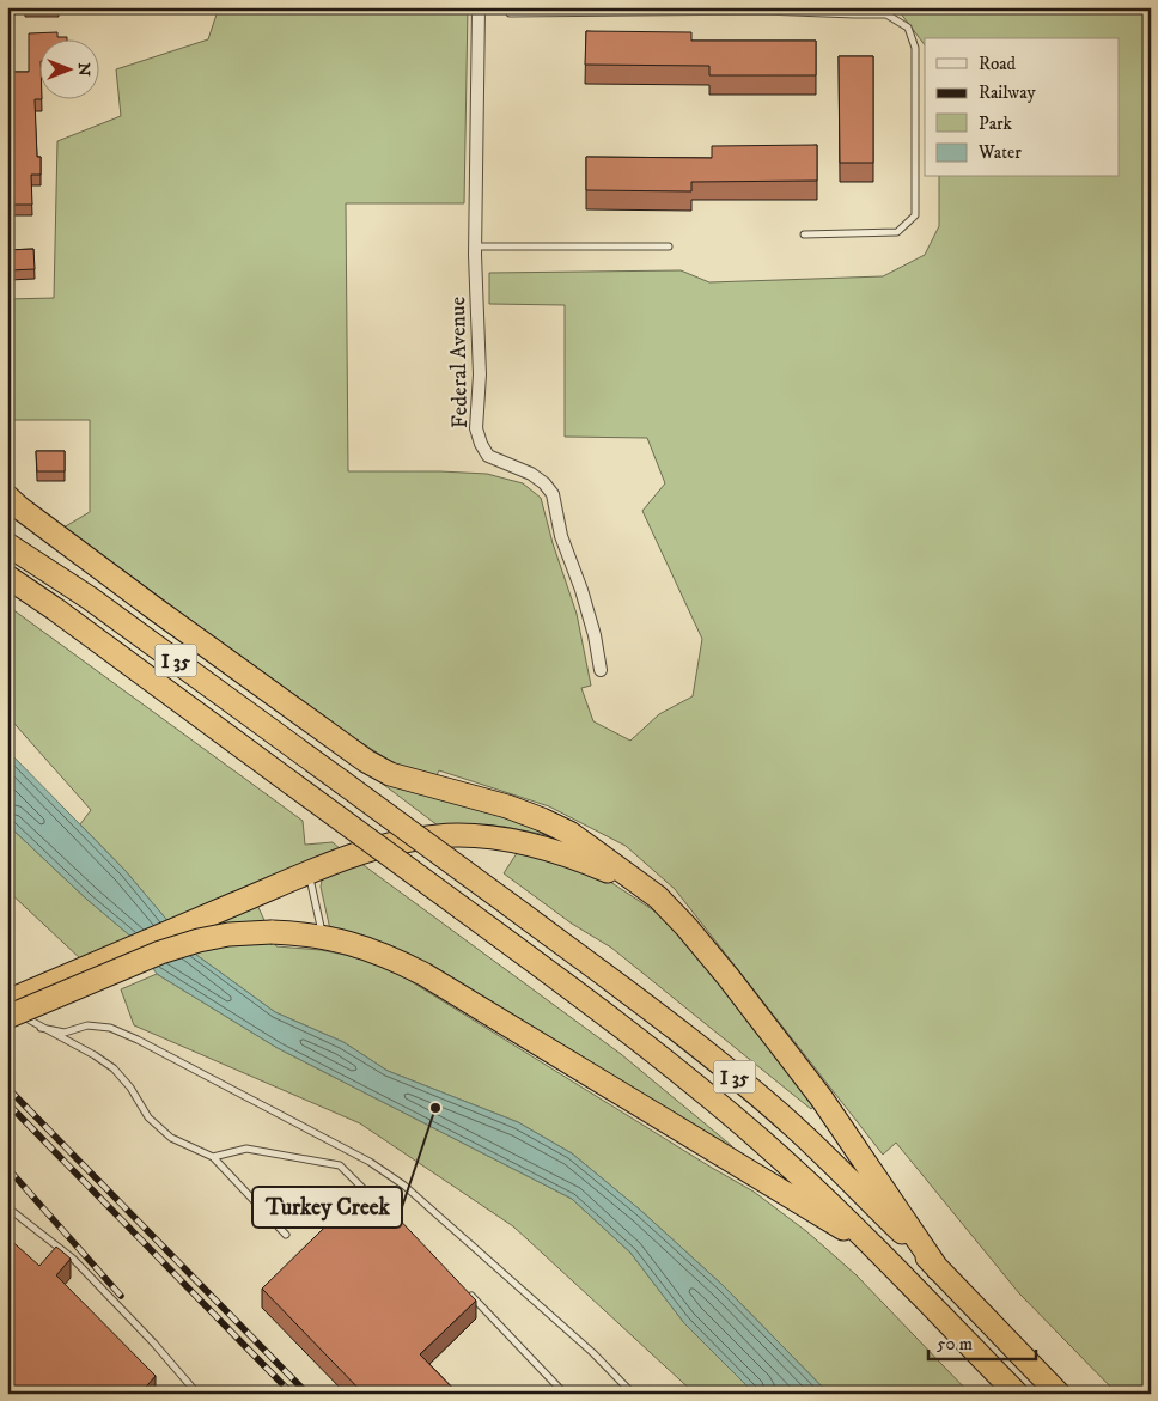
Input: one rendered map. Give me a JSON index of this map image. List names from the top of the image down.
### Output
{
  "streets": {
    "highway": ["I 35"],
    "street": ["Federal Avenue"]
  },
  "places": ["Turkey Creek"],
  "legend": [
    "Road",
    "Railway",
    "Park",
    "Water"
  ],
  "scale_bar": "50 m",
  "north": "right"
}
